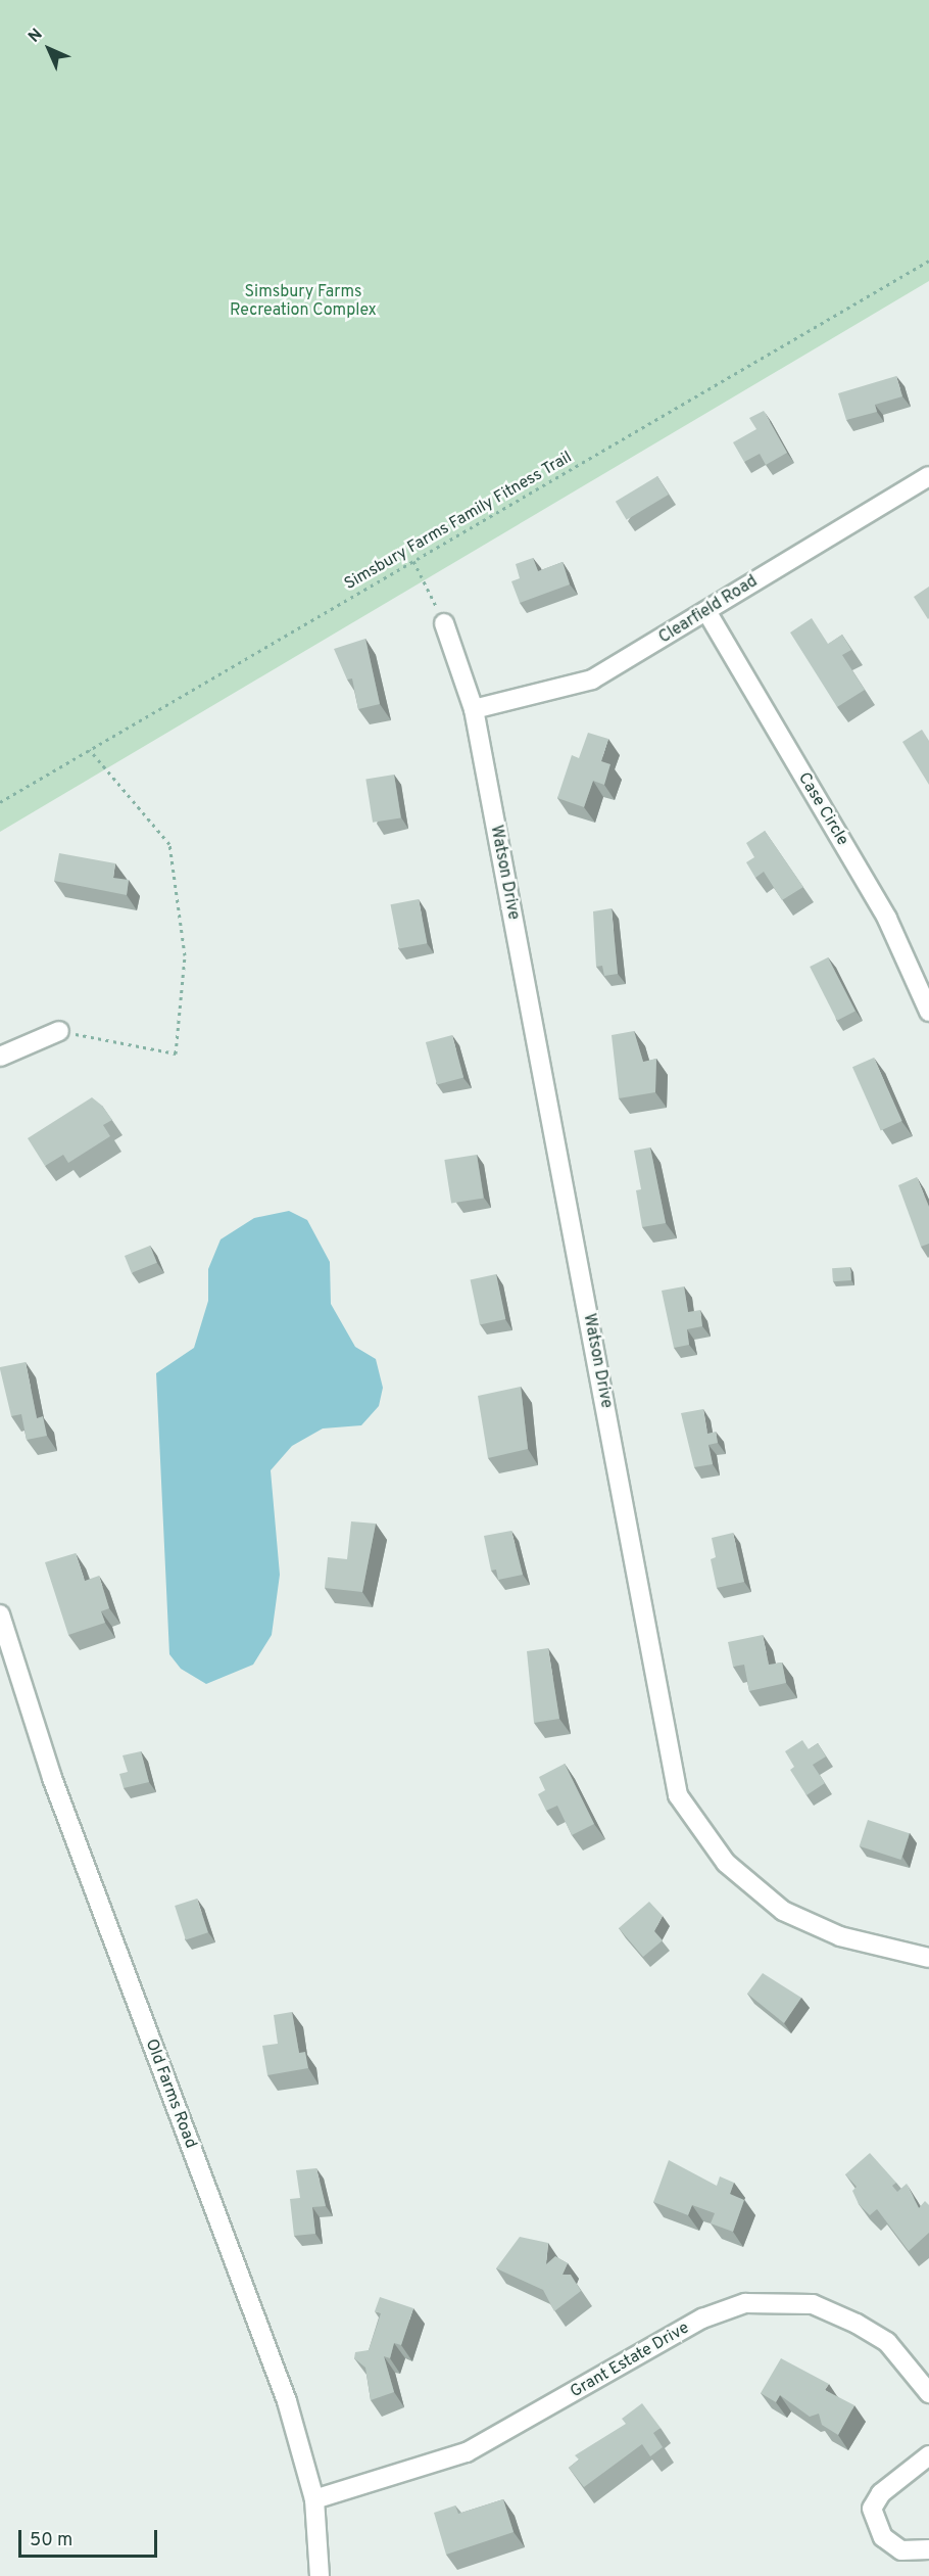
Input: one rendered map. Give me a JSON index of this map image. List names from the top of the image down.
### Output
{
  "streets": {
    "street": [
      "Clearfield Road",
      "Case Circle",
      "Watson Drive",
      "Old Farms Road",
      "Grant Estate Drive"
    ],
    "path": ["Simsbury Farms Family Fitness Trail"]
  },
  "crossings": [
    ["Clearfield Road", "Case Circle"],
    ["Clearfield Road", "Watson Drive"],
    ["Old Farms Road", "Grant Estate Drive"]
  ],
  "parks": ["Simsbury Farms Recreation Complex"],
  "scale_bar": "50 m",
  "north": "top left"
}
